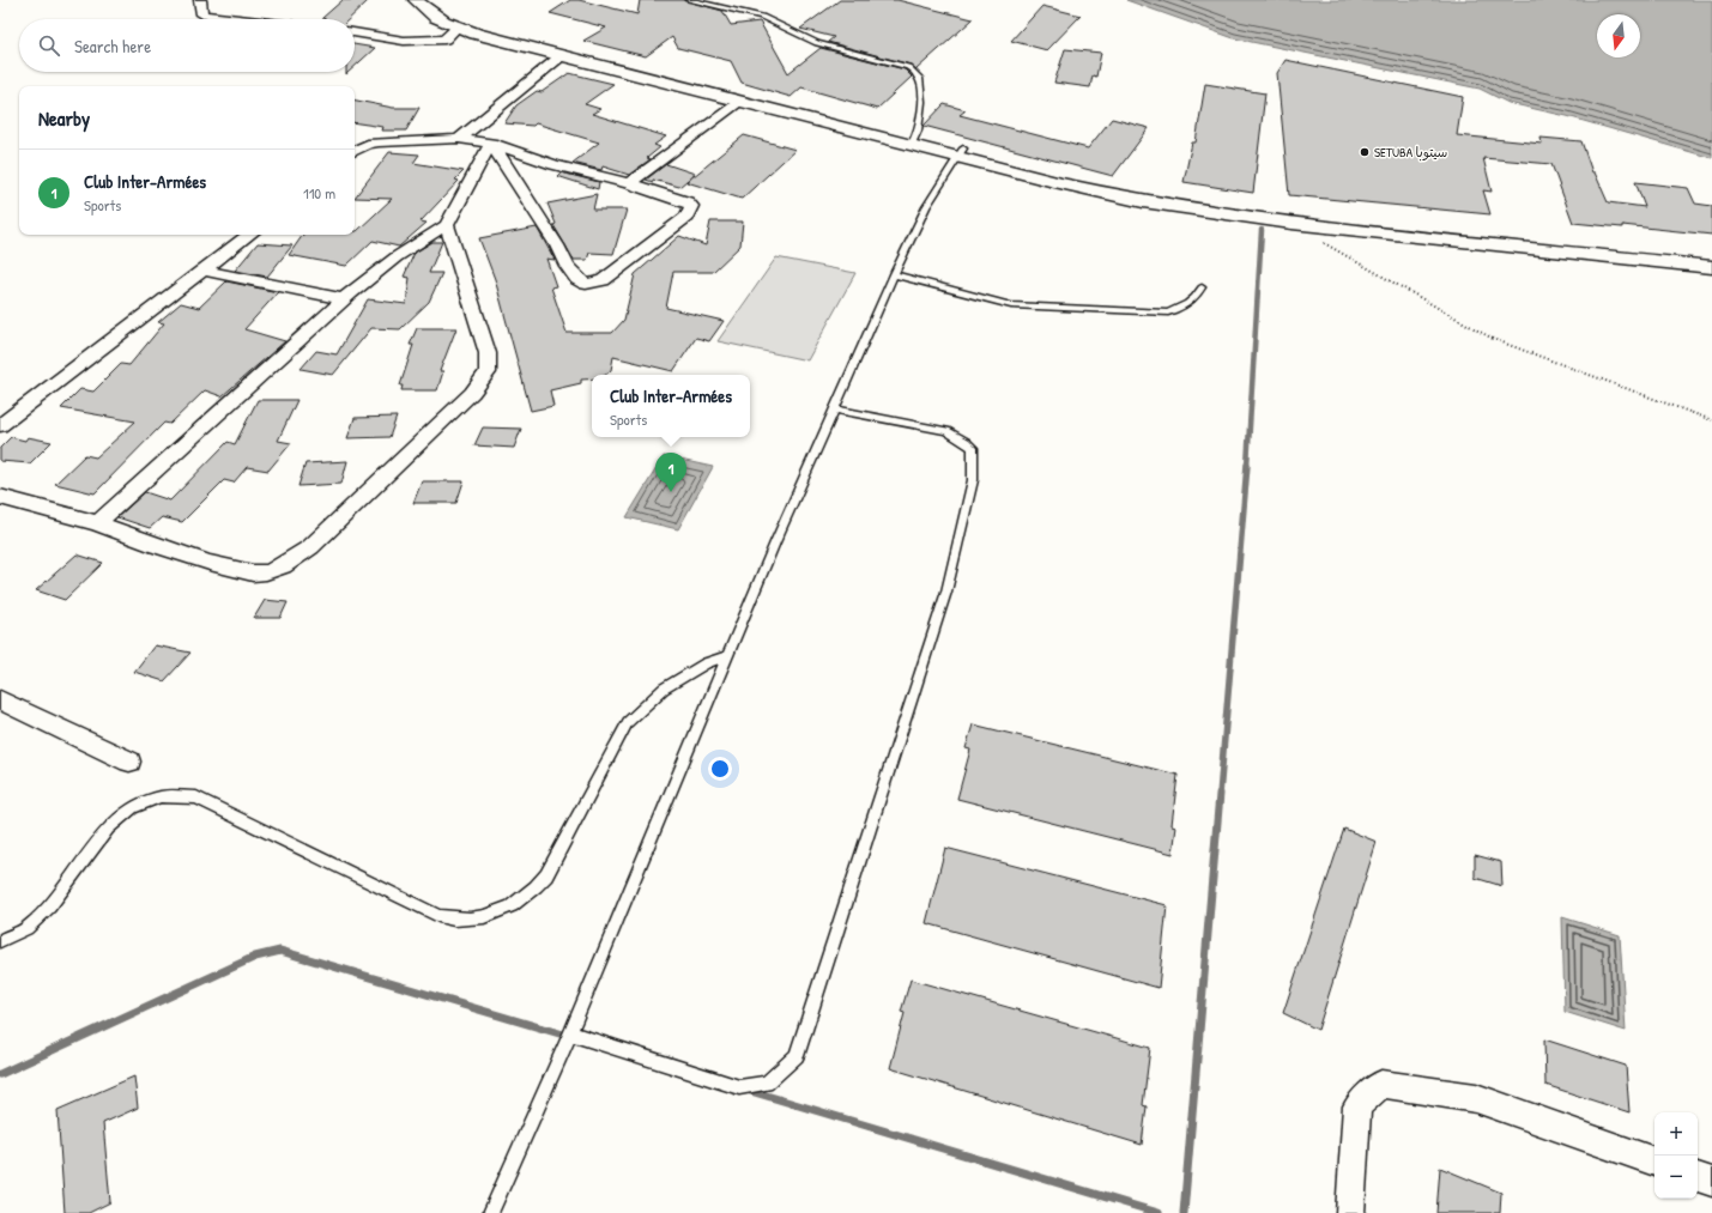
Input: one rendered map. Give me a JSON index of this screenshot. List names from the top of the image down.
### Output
{
  "places": ["SETUBA سيتوبا"],
  "north": "bottom",
  "page": {
    "search": "Search here",
    "heading": "Nearby",
    "list": [
      {
        "mark": "1",
        "name": "Club Inter-Armées",
        "note": "Sports",
        "value": "110 m"
      }
    ],
    "popup": ["Club Inter-Armées", "Sports"],
    "pins": "1",
    "map_buttons": ["+", "−"]
  }
}
